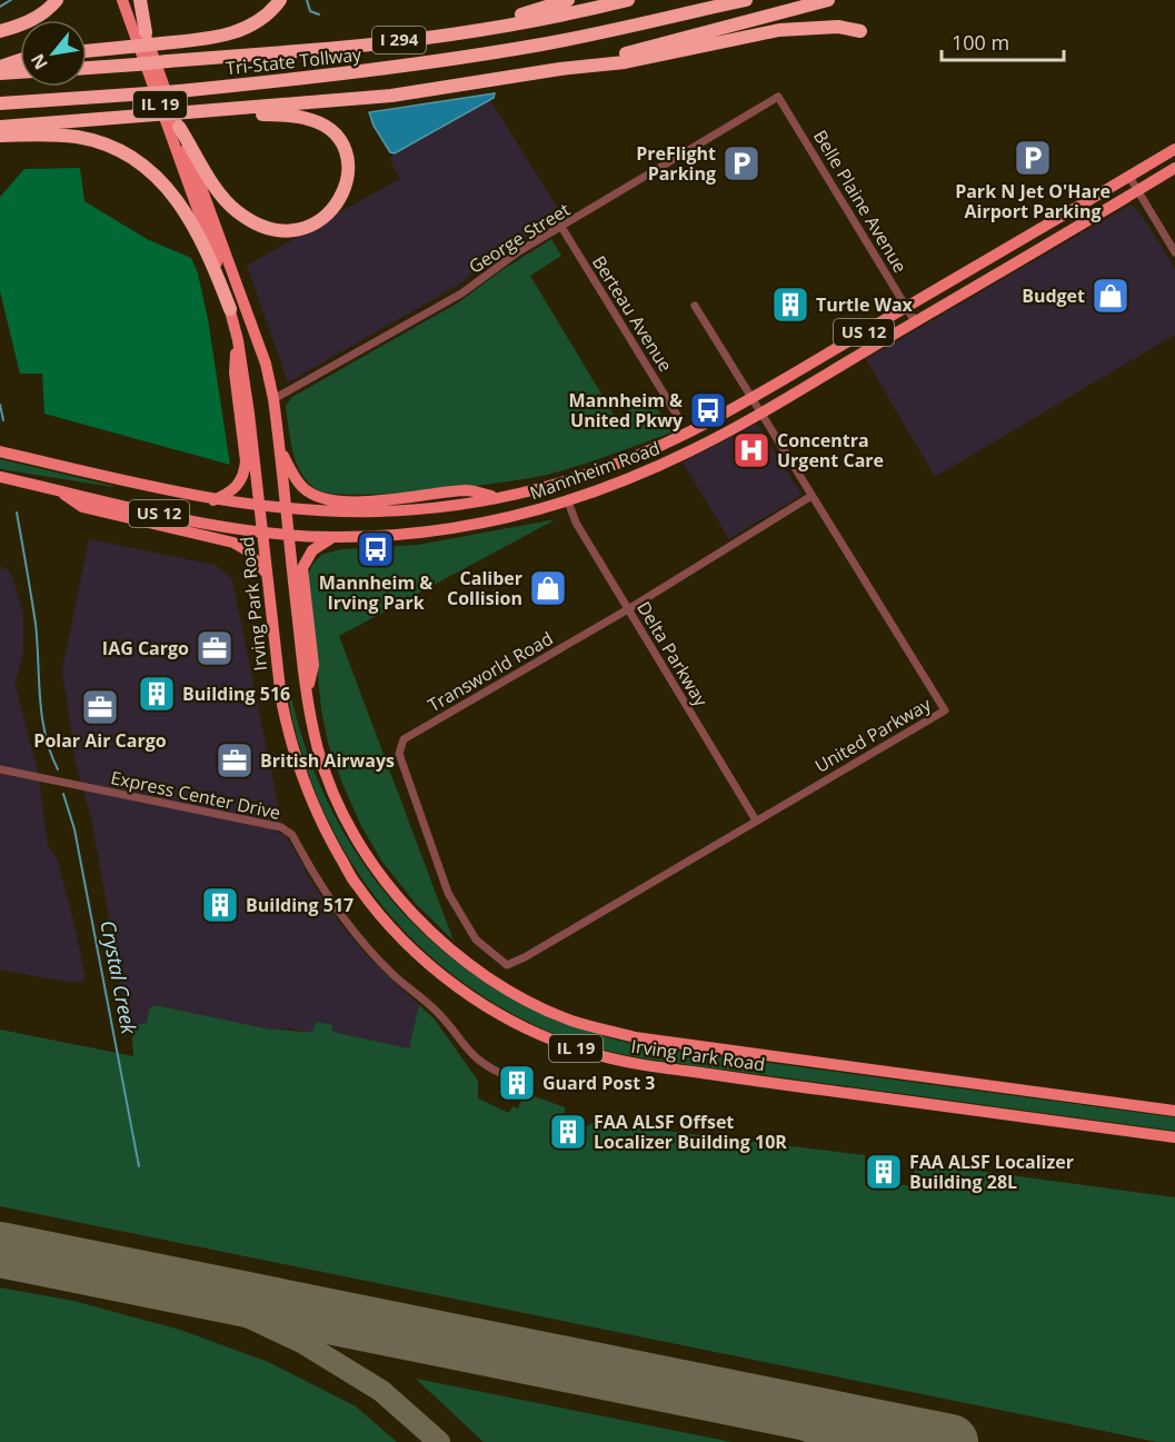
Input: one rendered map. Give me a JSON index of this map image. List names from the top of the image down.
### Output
{
  "streets": {
    "highway": ["I 294", "Tri-State Tollway"],
    "main road": [
      "IL 19",
      "US 12",
      "Mannheim Road",
      "Irving Park Road"
    ],
    "street": [
      "Belle Plaine Avenue",
      "George Street",
      "Berteau Avenue",
      "Delta Parkway",
      "Transworld Road",
      "United Parkway",
      "Express Center Drive"
    ]
  },
  "crossings": [
    ["Belle Plaine Avenue", "George Street"],
    ["Belle Plaine Avenue", "Mannheim Road"],
    ["George Street", "Berteau Avenue"],
    ["George Street", "Irving Park Road"],
    ["US 12", "Mannheim Road"],
    ["Mannheim Road", "Irving Park Road"],
    ["Mannheim Road", "Delta Parkway"],
    ["Mannheim Road", "United Parkway"],
    ["Delta Parkway", "Transworld Road"],
    ["Delta Parkway", "United Parkway"],
    ["Transworld Road", "United Parkway"]
  ],
  "water": ["Crystal Creek"],
  "places": {
    "parking": ["Park N Jet O'Hare Airport Parking", "PreFlight Parking"],
    "shop": ["Budget", "Caliber Collision"],
    "building": [
      "Turtle Wax",
      "Building 516",
      "Building 517",
      "Guard Post 3",
      "FAA ALSF Offset Localizer Building 10R",
      "FAA ALSF Localizer Building 28L"
    ],
    "bus stop": ["Mannheim & United Pkwy", "Mannheim & Irving Park"],
    "hospital": ["Concentra Urgent Care"],
    "office": ["IAG Cargo", "Polar Air Cargo", "British Airways"]
  },
  "scale_bar": "100 m",
  "north": "bottom left"
}
